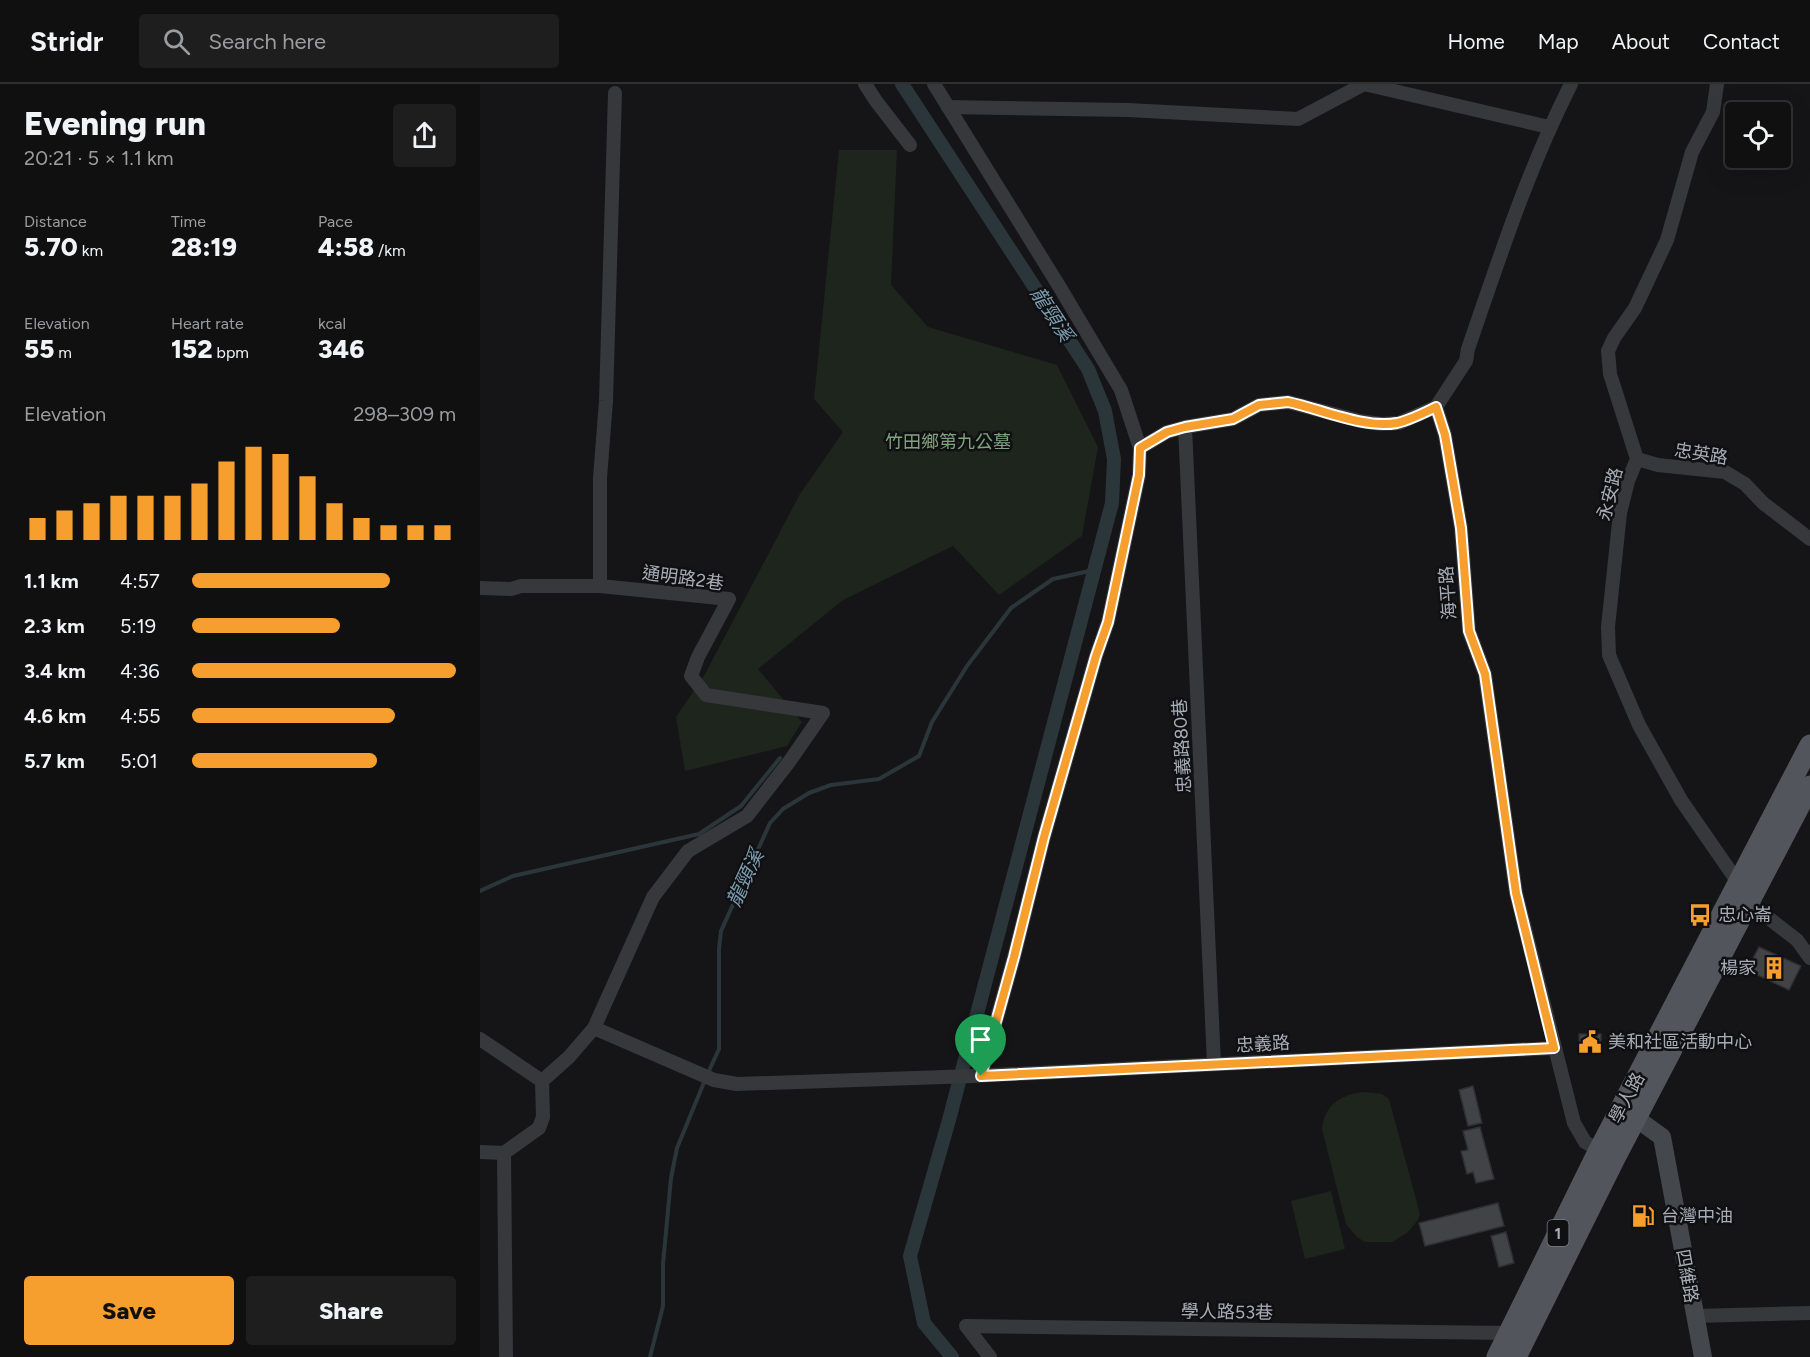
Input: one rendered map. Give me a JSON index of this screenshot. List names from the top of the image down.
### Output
{
  "streets": {
    "main road": ["學人路", "1", "四維路"],
    "street": [
      "忠英路",
      "永安路",
      "通明路2巷",
      "海平路",
      "忠義路80巷",
      "忠義路",
      "學人路53巷"
    ]
  },
  "crossings": [
    ["忠英路", "永安路"],
    ["永安路", "學人路"],
    ["通明路2巷", "忠義路"],
    ["海平路", "忠義路"],
    ["海平路", "學人路"],
    ["忠義路80巷", "忠義路"],
    ["學人路", "四維路"],
    ["學人路", "學人路53巷"]
  ],
  "water": ["龍頸溪"],
  "parks": ["竹田鄉第九公墓"],
  "places": {
    "bus stop": ["忠心崙"],
    "building": ["楊家"],
    "public building": ["美和社區活動中心"],
    "fuel station": ["台灣中油"]
  },
  "page": {
    "header": "Stridr",
    "search": "Search here",
    "nav": [
      "Home",
      "Map",
      "About",
      "Contact"
    ],
    "heading": ["Evening run", "20:21 · 5 × 1.1 km"],
    "stats": [
      ["Distance", "5.70 km"],
      ["Time", "28:19"],
      ["Pace", "4:58 /km"],
      ["Elevation", "55 m"],
      ["Heart rate", "152 bpm"],
      ["kcal", "346"]
    ],
    "chart": ["Elevation", "298–309 m"],
    "list": [
      {
        "name": "1.1 km",
        "note": "4:57"
      },
      {
        "name": "2.3 km",
        "note": "5:19"
      },
      {
        "name": "3.4 km",
        "note": "4:36"
      },
      {
        "name": "4.6 km",
        "note": "4:55"
      },
      {
        "name": "5.7 km",
        "note": "5:01"
      }
    ],
    "buttons": ["Save", "Share"]
  }
}
